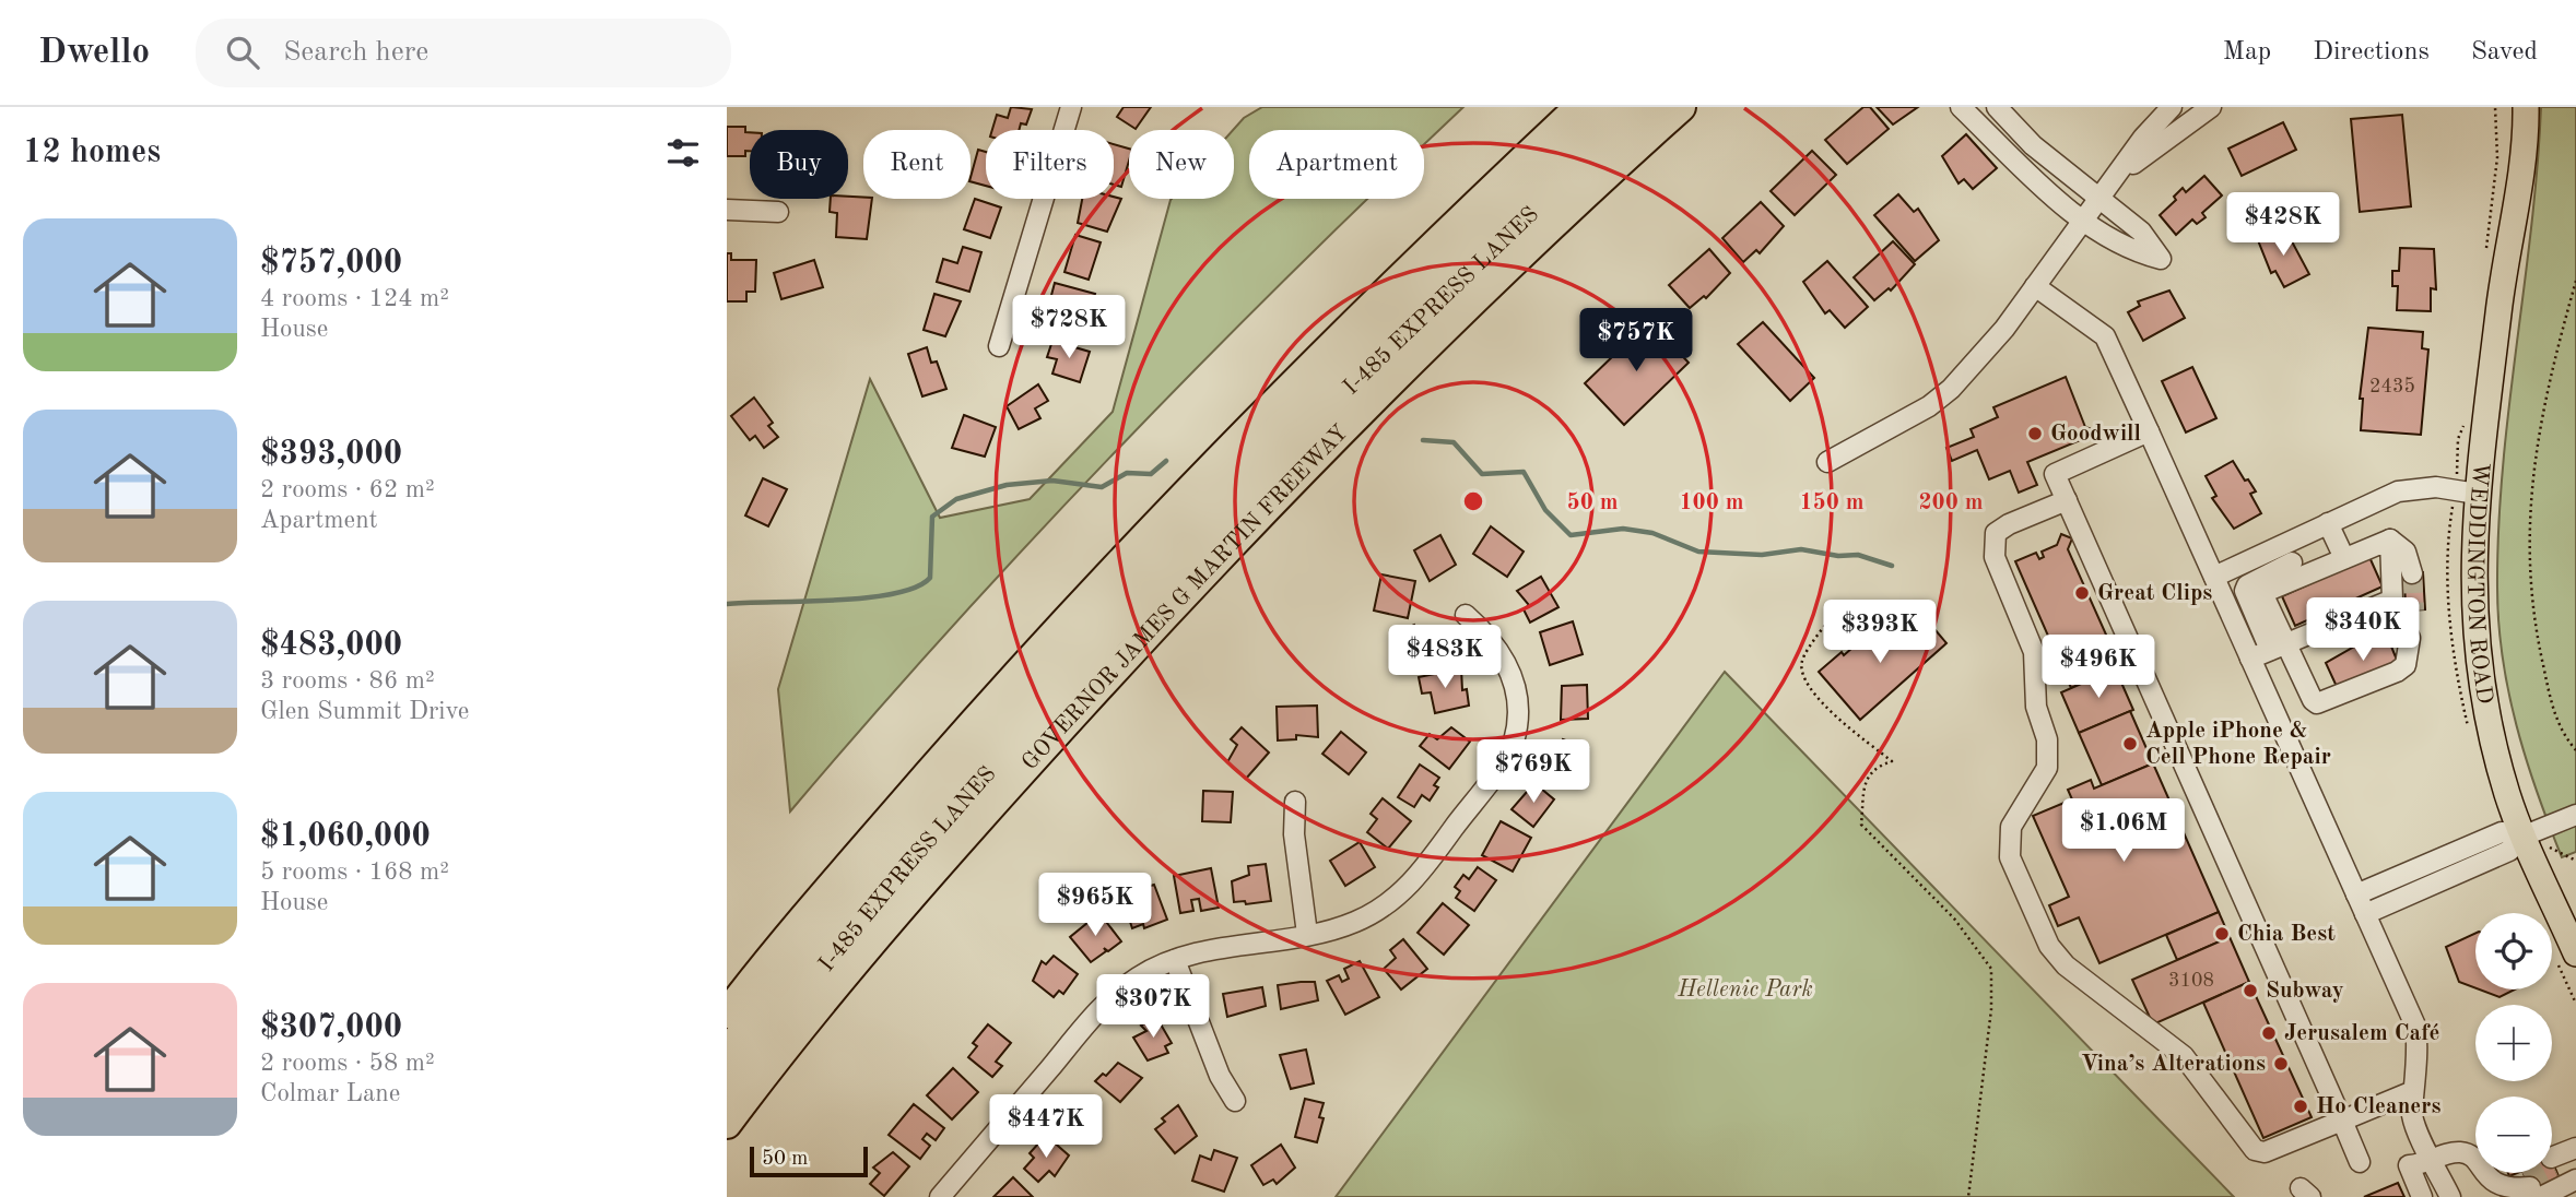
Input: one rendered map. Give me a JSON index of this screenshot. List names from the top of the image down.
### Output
{
  "streets": {
    "highway": ["I-485 EXPRESS LANES", "GOVERNOR JAMES G MARTIN FREEWAY"],
    "main road": ["WEDDINGTON ROAD"]
  },
  "parks": ["Hellenic Park"],
  "places": [
    "Goodwill",
    "Great Clips",
    "Apple iPhone & Cell Phone Repair",
    "Chia Best",
    "Subway",
    "Jerusalem Café",
    "Vina’s Alterations",
    "Ho Cleaners"
  ],
  "house_numbers": ["2435", "3108"],
  "scale_bar": "50 m",
  "page": {
    "header": "Dwello",
    "search": "Search here",
    "nav": ["Map", "Directions", "Saved"],
    "heading": "12 homes",
    "chip": [
      "Buy",
      "Rent",
      "Filters",
      "New",
      "Apartment"
    ],
    "price": [
      "$428K",
      "$728K",
      "$757K",
      "$340K",
      "$393K",
      "$483K",
      "$496K",
      "$769K",
      "$1.06M",
      "$965K",
      "$307K",
      "$447K"
    ],
    "list": [
      {
        "name": "$757,000",
        "note": "4 rooms · 124 m² · House"
      },
      {
        "name": "$393,000",
        "note": "2 rooms · 62 m² · Apartment"
      },
      {
        "name": "$483,000",
        "note": "3 rooms · 86 m² · Glen Summit Drive"
      },
      {
        "name": "$1,060,000",
        "note": "5 rooms · 168 m² · House"
      },
      {
        "name": "$307,000",
        "note": "2 rooms · 58 m² · Colmar Lane"
      }
    ],
    "map_buttons": ["+", "−"],
    "scale": "50 m"
  },
  "rings": [
    "50 m",
    "100 m",
    "150 m",
    "200 m"
  ]
}
